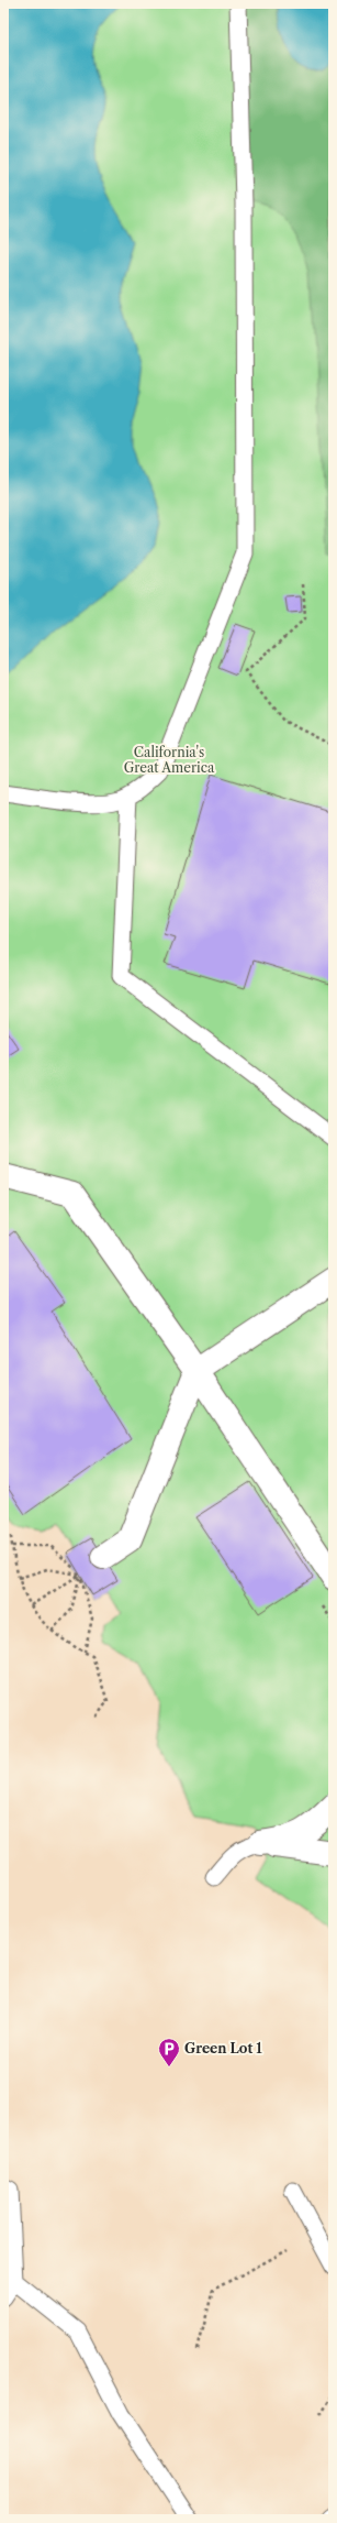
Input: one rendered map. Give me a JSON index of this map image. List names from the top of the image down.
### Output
{
  "parks": ["California's Great America"],
  "places": {
    "parking": ["Green Lot 1"]
  }
}
